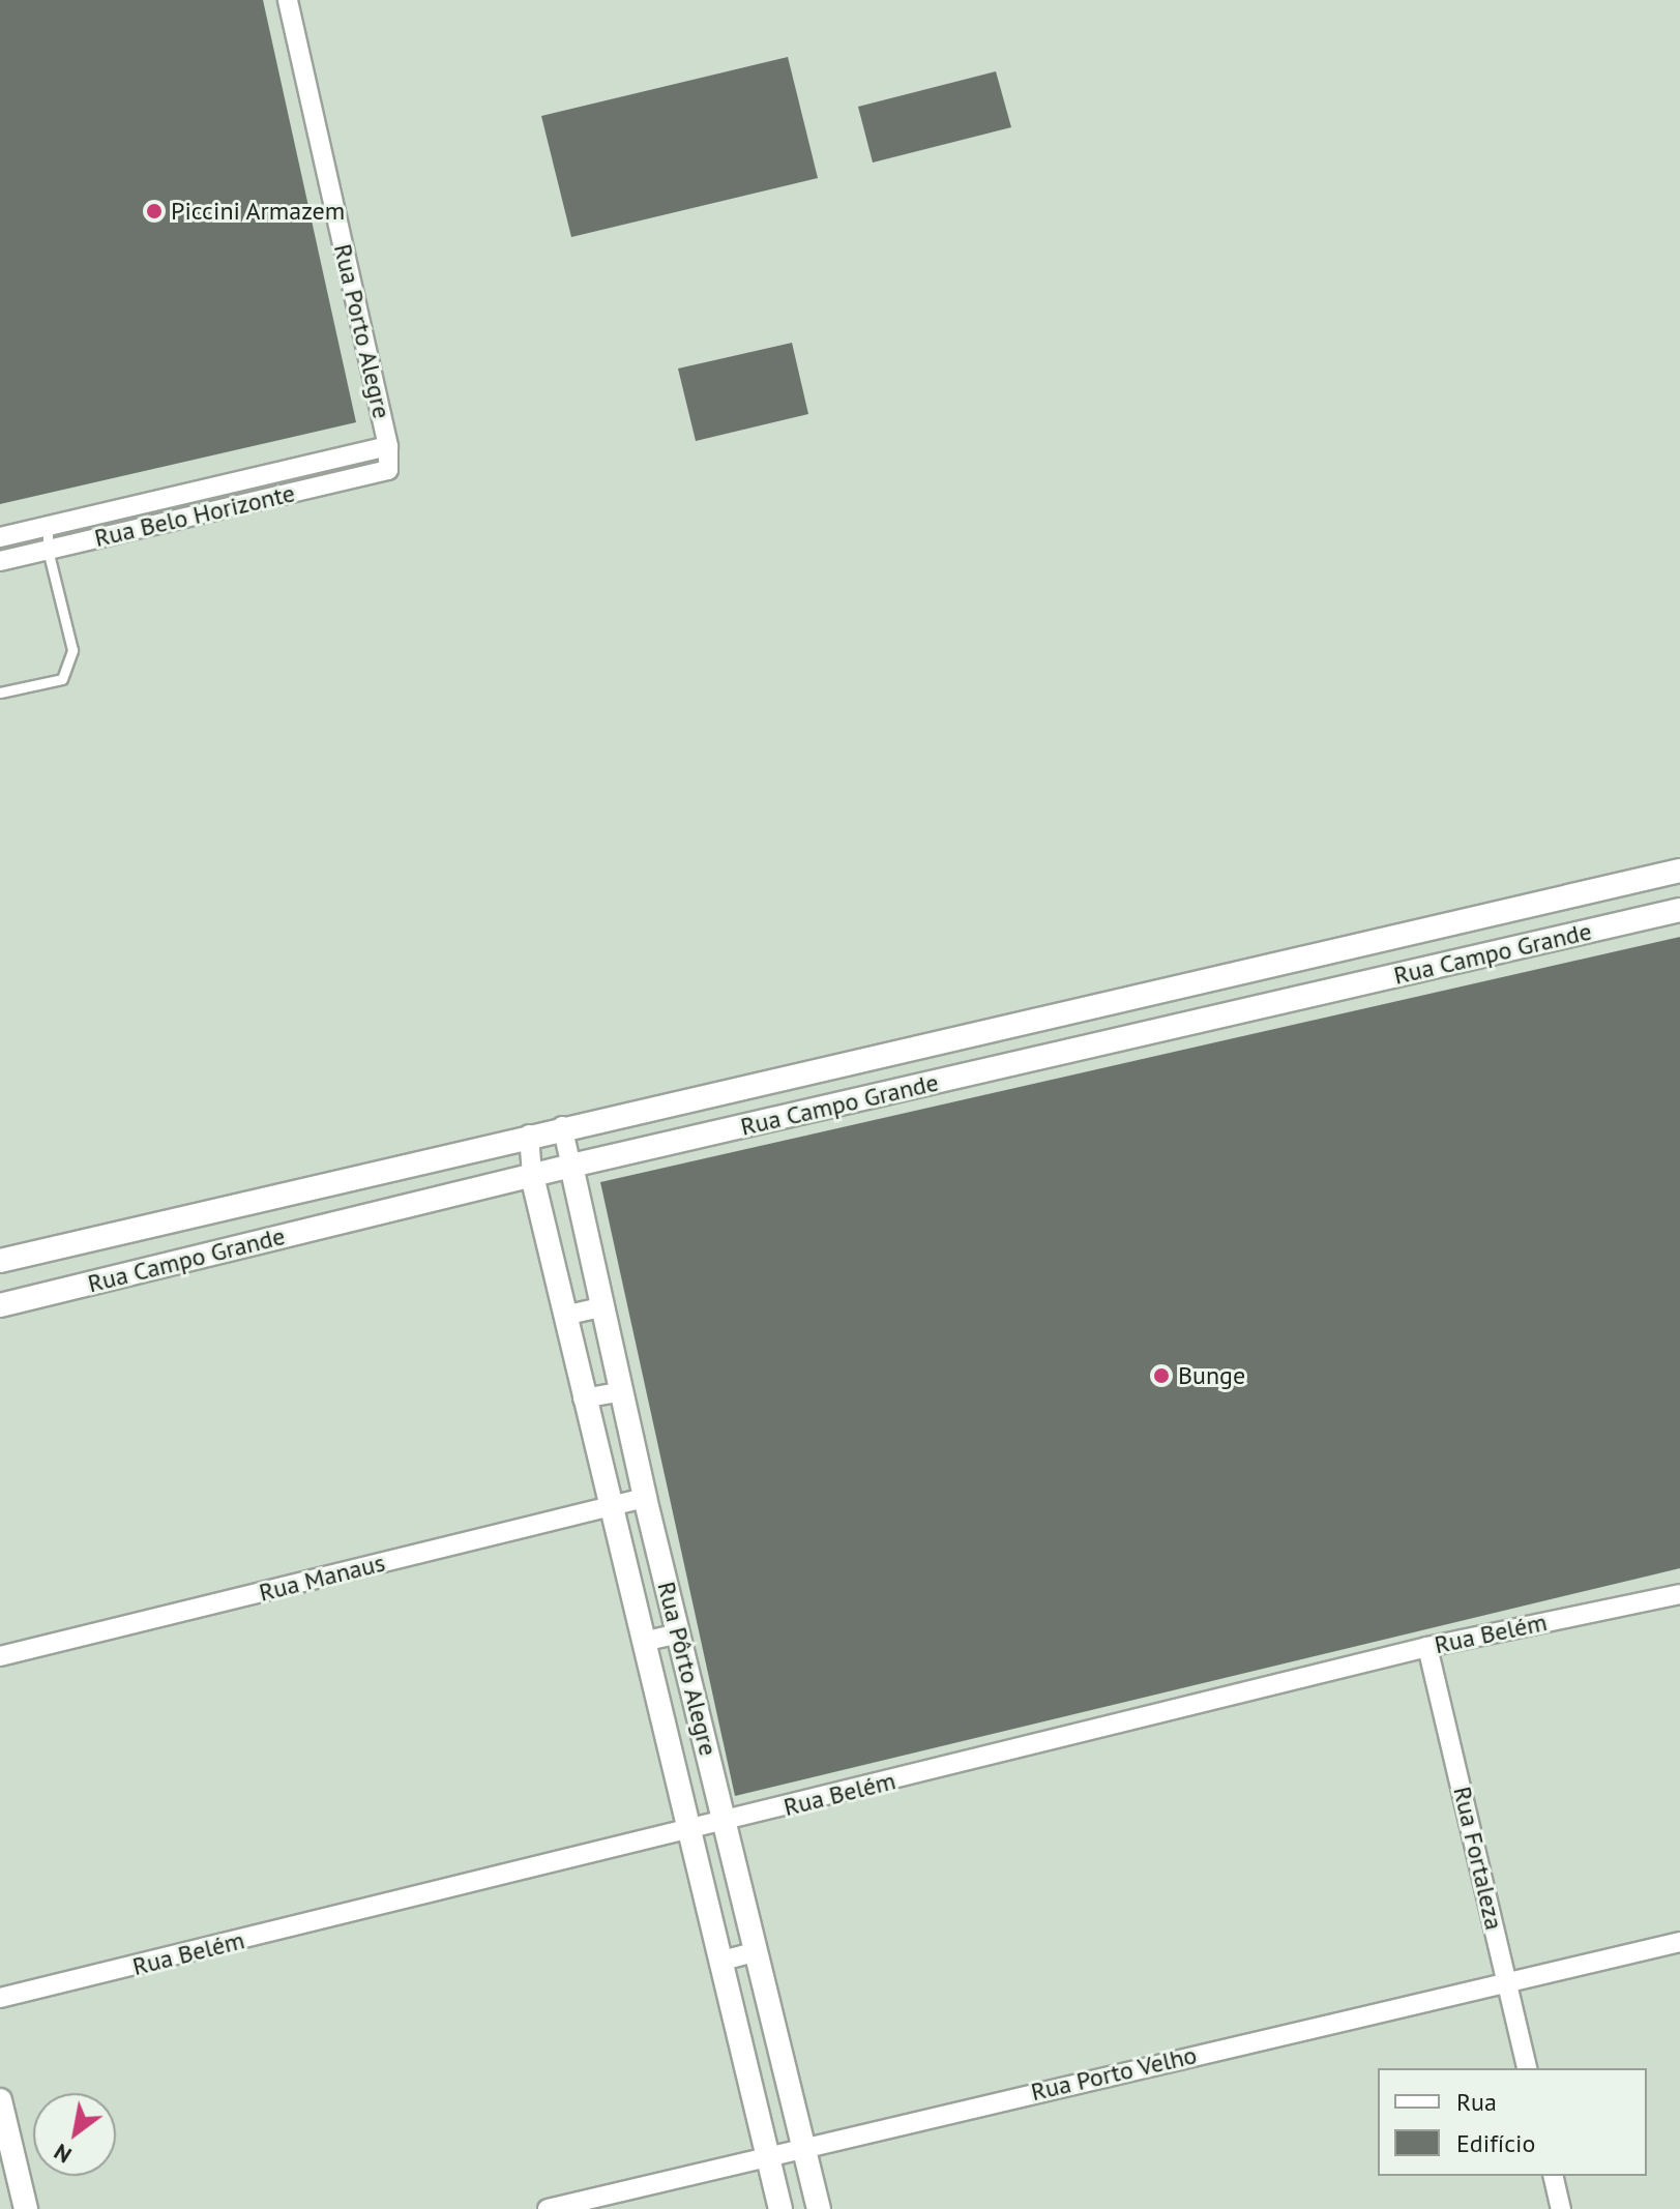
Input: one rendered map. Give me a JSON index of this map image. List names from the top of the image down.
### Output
{
  "streets": {
    "street": [
      "Rua Porto Alegre",
      "Rua Belo Horizonte",
      "Rua Campo Grande",
      "Rua Manaus",
      "Rua Belém",
      "Rua Pôrto Alegre",
      "Rua Fortaleza",
      "Rua Porto Velho"
    ]
  },
  "crossings": [
    ["Rua Porto Alegre", "Rua Belo Horizonte"],
    ["Rua Campo Grande", "Rua Pôrto Alegre"],
    ["Rua Manaus", "Rua Pôrto Alegre"],
    ["Rua Belém", "Rua Pôrto Alegre"],
    ["Rua Belém", "Rua Fortaleza"],
    ["Rua Pôrto Alegre", "Rua Porto Velho"],
    ["Rua Fortaleza", "Rua Porto Velho"]
  ],
  "places": ["Piccini Armazem", "Bunge"],
  "legend": ["Rua", "Edifício"],
  "north": "bottom left"
}
